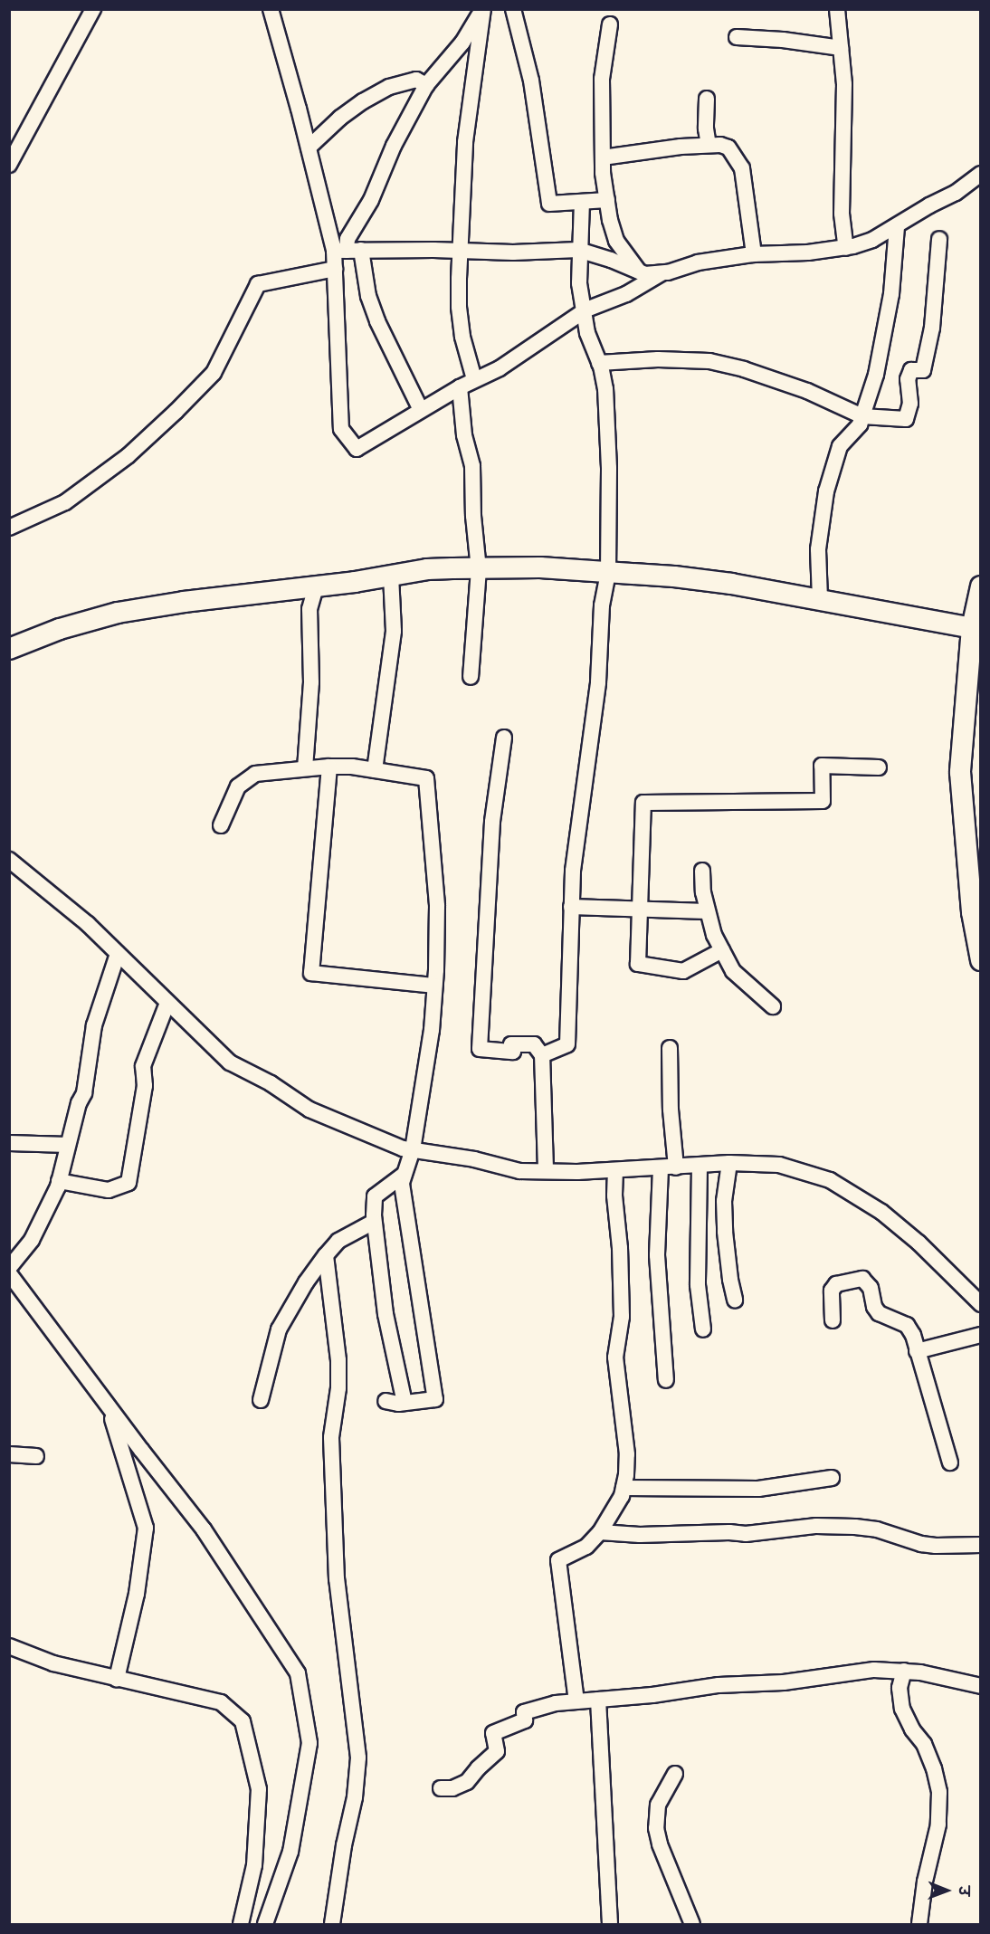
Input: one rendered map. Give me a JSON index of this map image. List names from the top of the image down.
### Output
{
  "north": "right"
}
